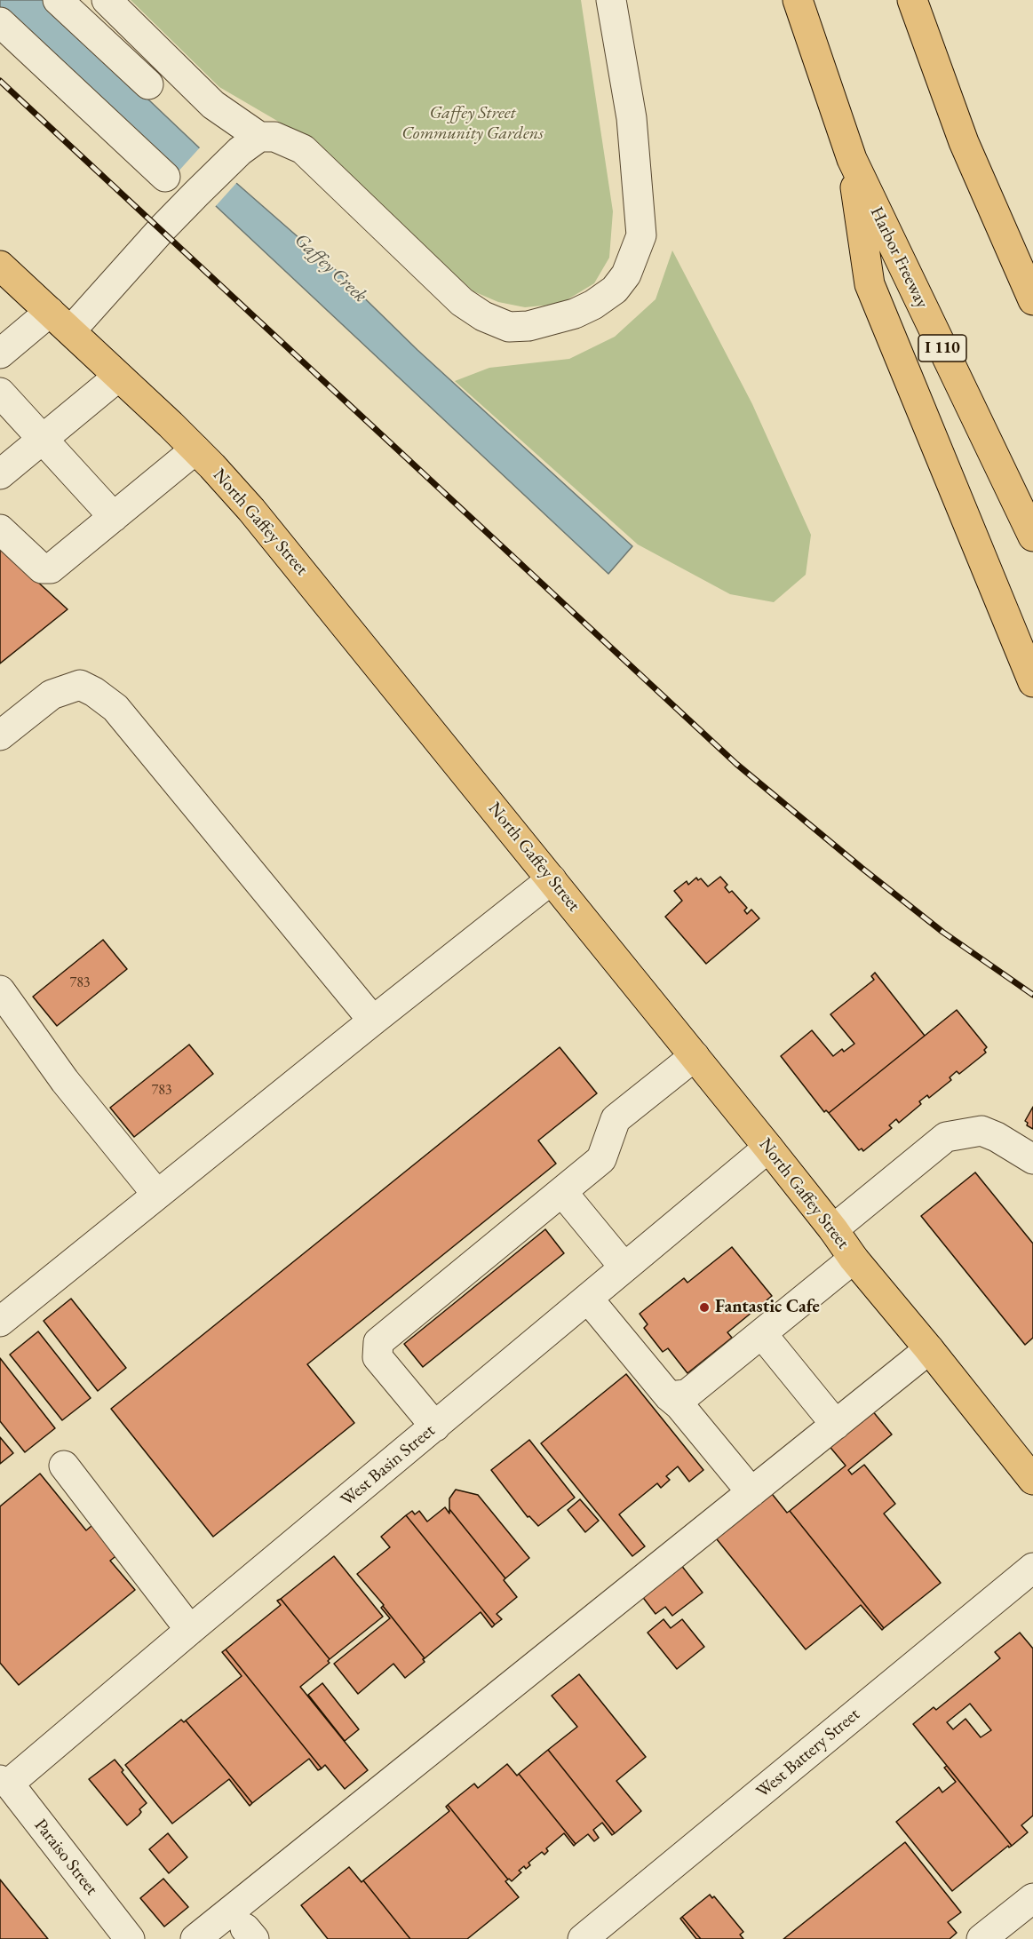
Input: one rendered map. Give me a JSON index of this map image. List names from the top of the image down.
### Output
{
  "streets": {
    "main road": ["Harbor Freeway", "I 110", "North Gaffey Street"],
    "street": ["West Basin Street", "West Battery Street", "Paraiso Street"]
  },
  "crossings": [
    ["North Gaffey Street", "West Basin Street"],
    ["West Basin Street", "Paraiso Street"]
  ],
  "water": ["Gaffey Creek"],
  "parks": ["Gaffey Street Community Gardens"],
  "places": ["Fantastic Cafe"],
  "house_numbers": ["783", "783"]
}
